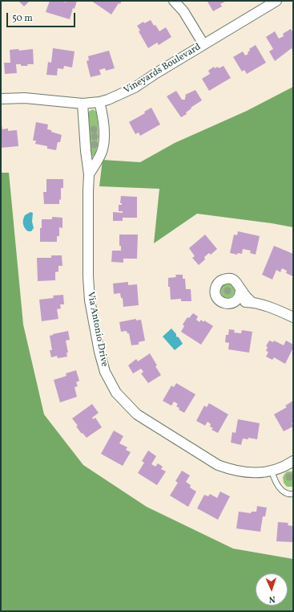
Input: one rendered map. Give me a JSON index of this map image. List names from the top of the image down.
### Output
{
  "streets": {
    "street": ["Vineyards Boulevard", "Via Antonio Drive"]
  },
  "crossings": [
    ["Vineyards Boulevard", "Via Antonio Drive"]
  ],
  "scale_bar": "50 m",
  "north": "bottom"
}
